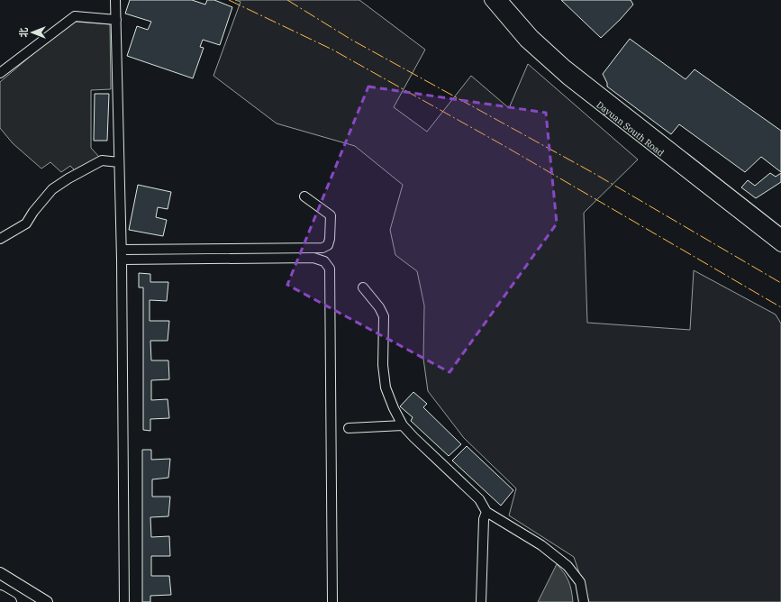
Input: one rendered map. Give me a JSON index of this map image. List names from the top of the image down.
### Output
{
  "streets": {
    "main road": ["Dayuan South Road"]
  },
  "north": "left"
}
